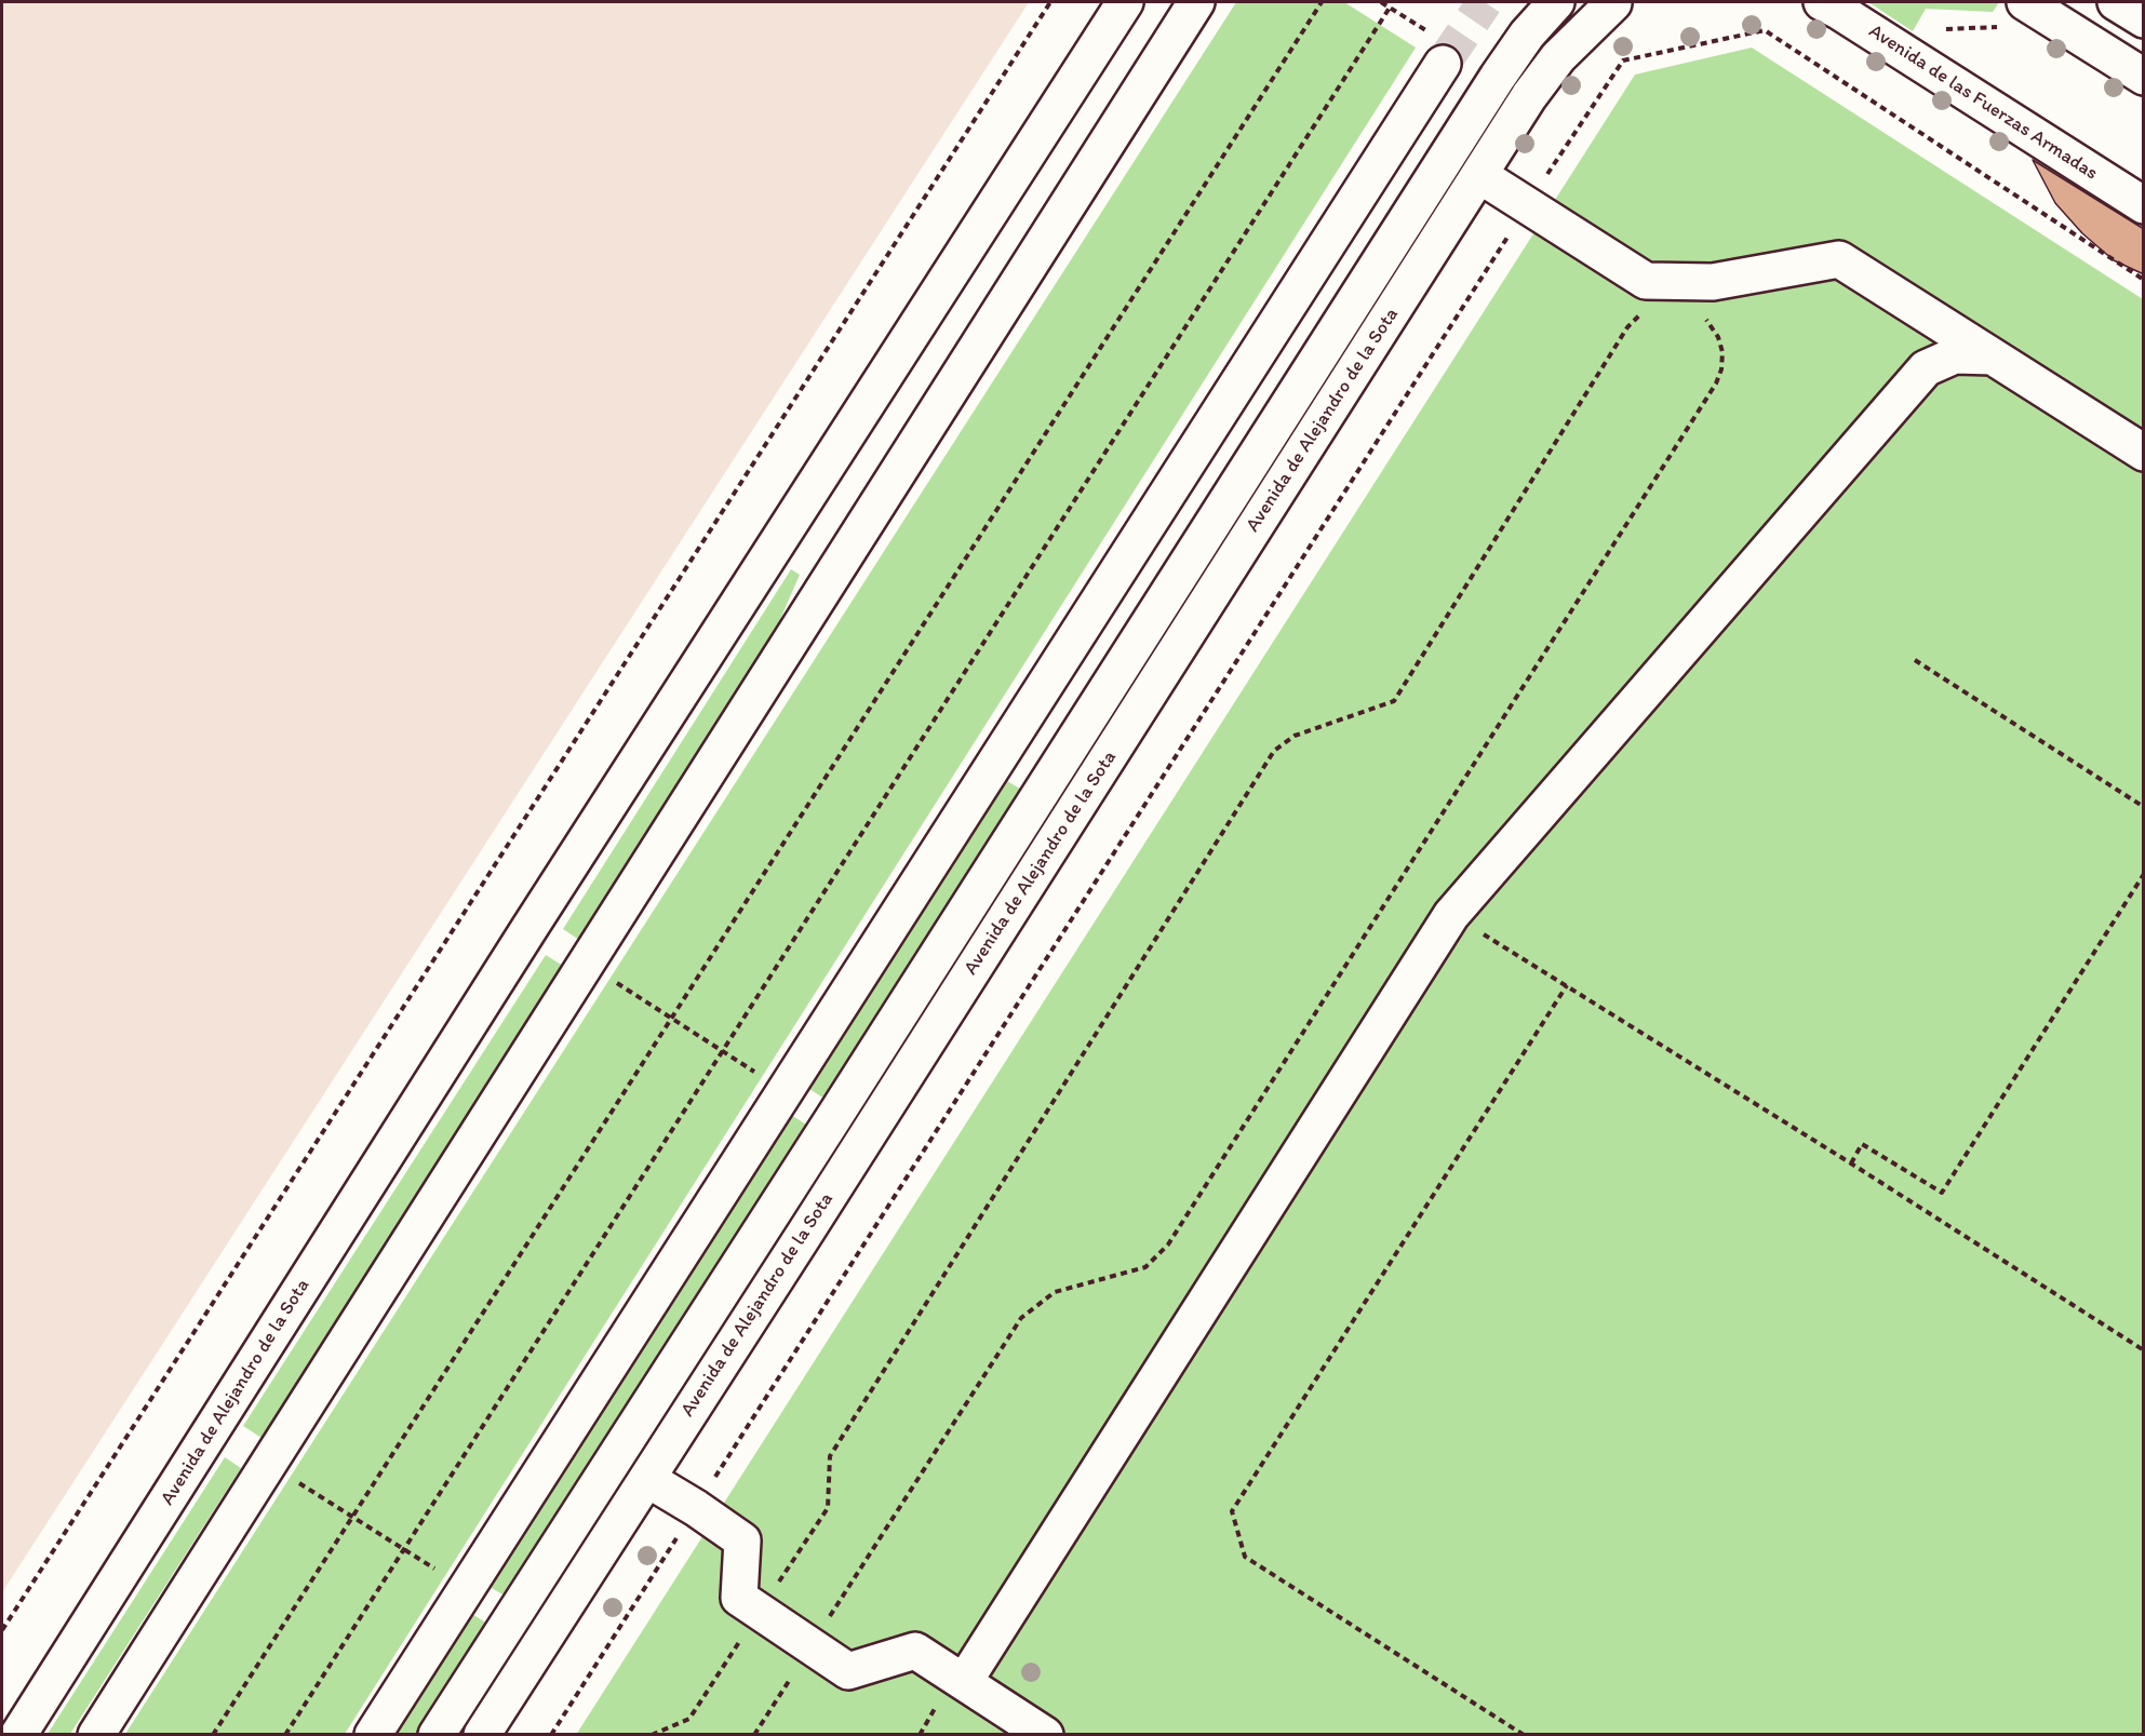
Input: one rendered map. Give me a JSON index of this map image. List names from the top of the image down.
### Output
{
  "streets": {
    "street": ["Avenida de las Fuerzas Armadas", "Avenida de Alejandro de la Sota"]
  }
}
